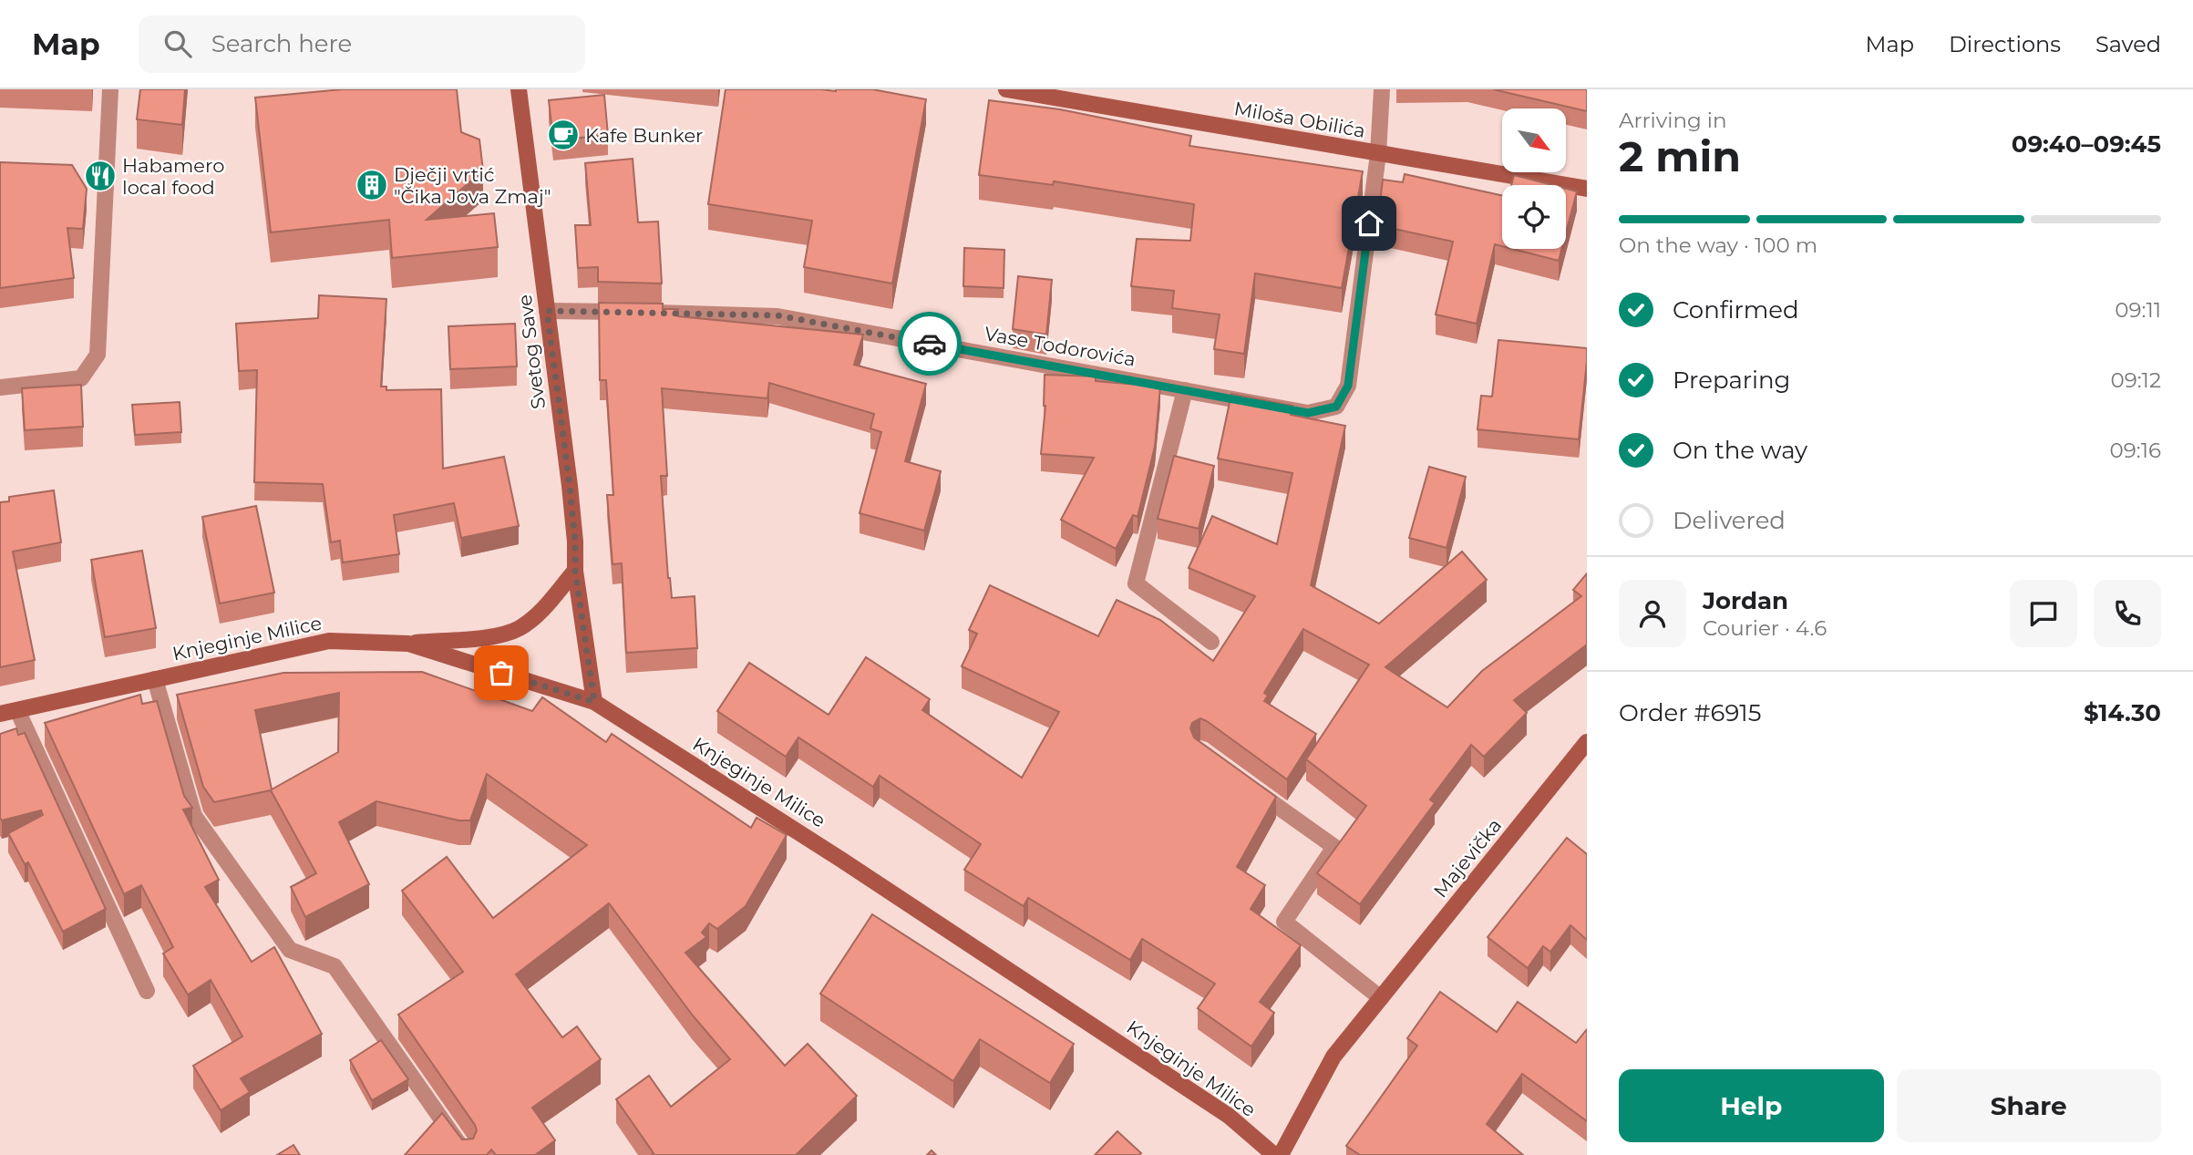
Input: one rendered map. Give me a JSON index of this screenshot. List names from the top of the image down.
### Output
{
  "streets": {
    "street": [
      "Miloša Obilića",
      "Vase Todorovića",
      "Svetog Save",
      "Knjeginje Milice",
      "Majevička"
    ]
  },
  "crossings": [
    ["Miloša Obilića", "Vase Todorovića"],
    ["Vase Todorovića", "Svetog Save"],
    ["Svetog Save", "Knjeginje Milice"]
  ],
  "places": {
    "cafe": ["Kafe Bunker"],
    "restaurant": ["Habamero local food"],
    "building": ["Dječji vrtić \"Čika Jova Zmaj\""]
  },
  "north": "bottom right",
  "page": {
    "header": "Map",
    "search": "Search here",
    "nav": ["Map", "Directions", "Saved"],
    "heading": ["2 min", "Arriving in", "09:40–09:45"],
    "panel": [
      "Jordan",
      "Courier · 4.6",
      "Order #6915",
      "$14.30"
    ],
    "bar": "On the way · 100 m",
    "list": [
      ["Confirmed", "09:11"],
      ["Preparing", "09:12"],
      ["On the way", "09:16"],
      "Delivered"
    ],
    "buttons": ["Help", "Share"]
  }
}
